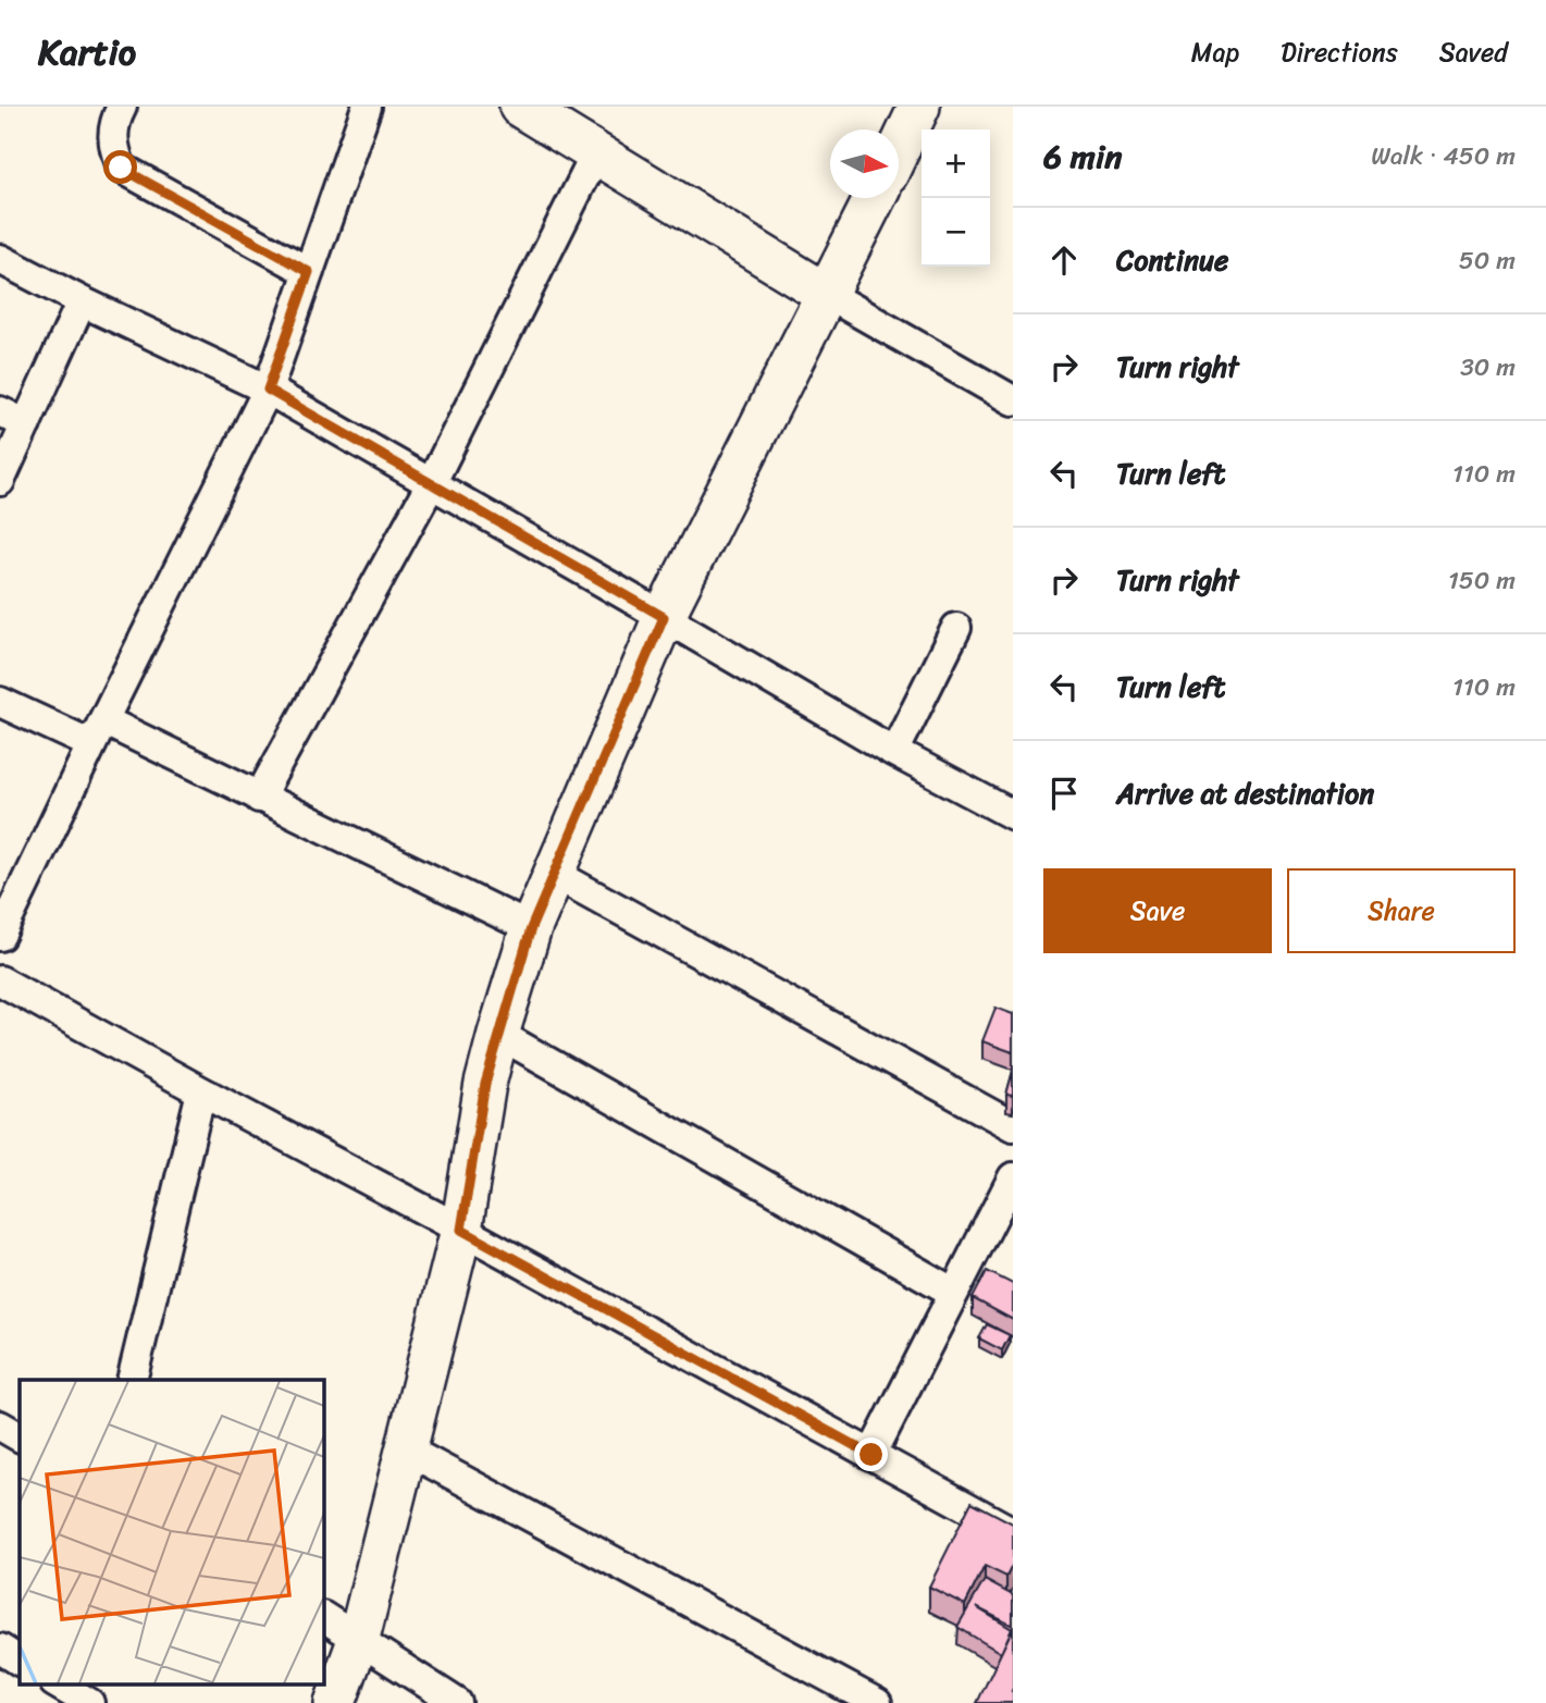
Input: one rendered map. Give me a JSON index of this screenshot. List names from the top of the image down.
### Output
{
  "north": "right",
  "page": {
    "header": "Kartio",
    "nav": ["Map", "Directions", "Saved"],
    "heading": ["6 min", "Walk · 450 m"],
    "map_buttons": ["+", "−"],
    "list": [
      ["Continue", "50 m"],
      ["Turn right", "30 m"],
      ["Turn left", "110 m"],
      ["Turn right", "150 m"],
      ["Turn left", "110 m"],
      "Arrive at destination"
    ],
    "buttons": ["Save", "Share"]
  }
}
